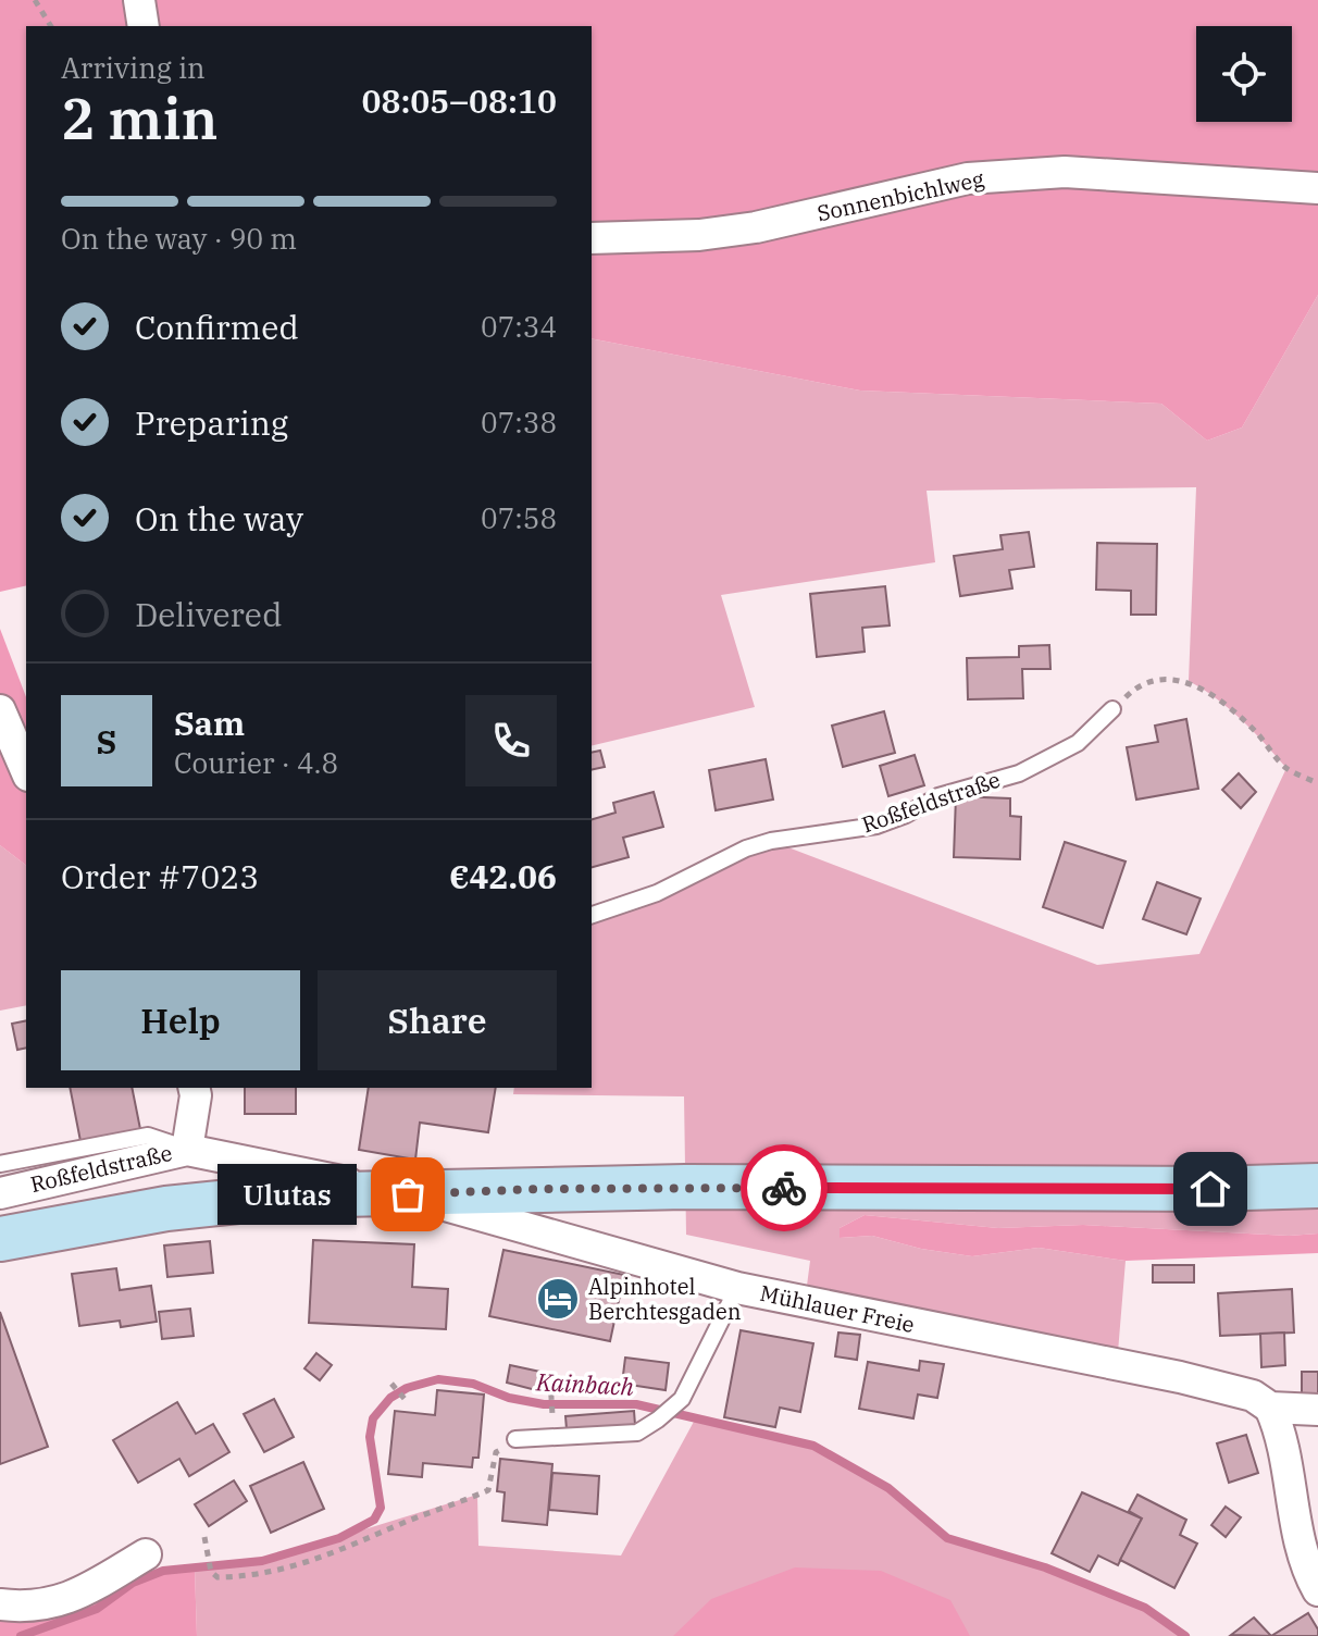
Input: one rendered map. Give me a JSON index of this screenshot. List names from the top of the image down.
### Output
{
  "streets": {
    "main road": ["Roßfeldstraße"],
    "street": ["Sonnenbichlweg", "Mühlauer Freie"]
  },
  "crossings": [
    ["Roßfeldstraße", "Mühlauer Freie"]
  ],
  "water": ["Kainbach"],
  "places": {
    "other": ["Ulutas"],
    "hotel": ["Alpinhotel Berchtesgaden"]
  },
  "page": {
    "heading": ["2 min", "Arriving in", "08:05–08:10"],
    "panel": [
      "Sam",
      "Courier · 4.8",
      "Order #7023",
      "€42.06"
    ],
    "bar": "On the way · 90 m",
    "list": [
      ["Confirmed", "07:34"],
      ["Preparing", "07:38"],
      ["On the way", "07:58"],
      "Delivered"
    ],
    "round": "S",
    "buttons": ["Help", "Share"],
    "bubble": "Ulutas"
  }
}
